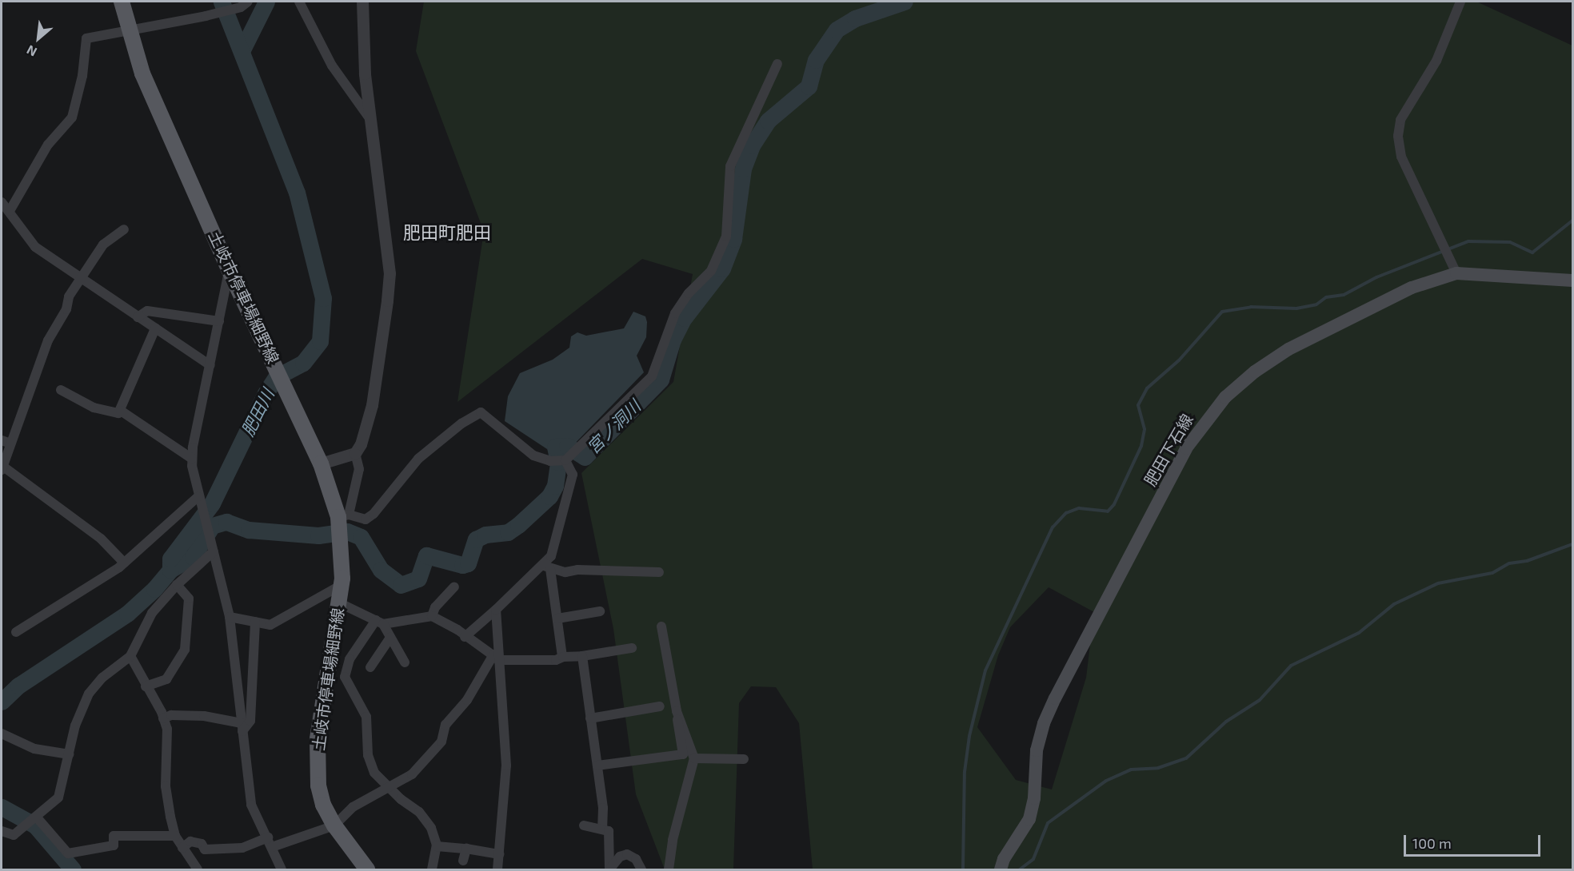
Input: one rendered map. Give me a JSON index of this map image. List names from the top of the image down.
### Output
{
  "streets": {
    "main road": ["土岐市停車場細野線", "肥田下石線"]
  },
  "districts": ["肥田町肥田"],
  "water": ["肥田川", "宮ノ洞川"],
  "scale_bar": "100 m",
  "north": "bottom left"
}
